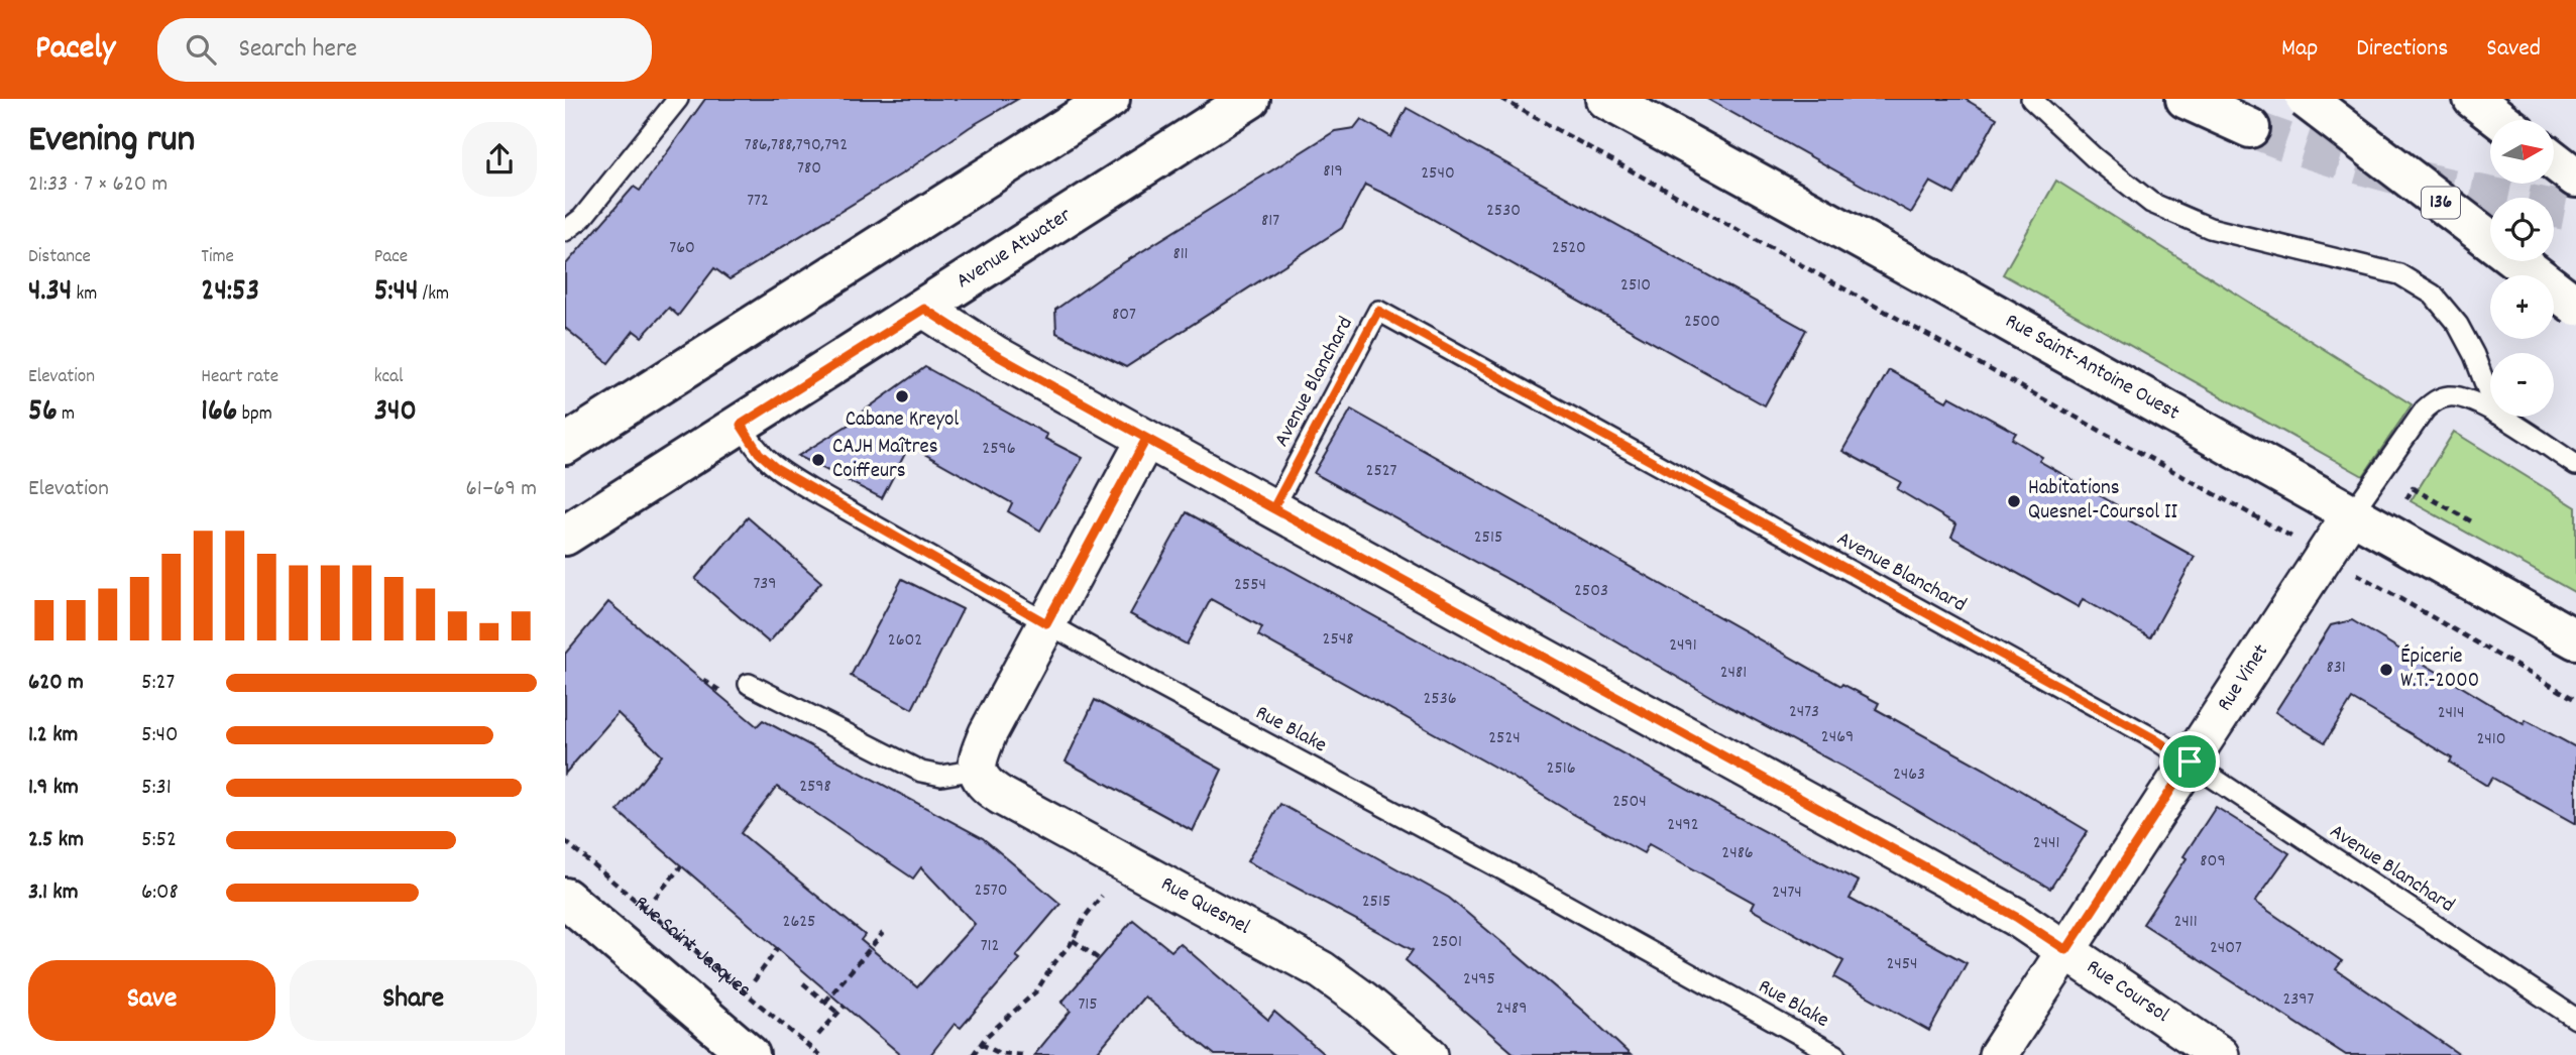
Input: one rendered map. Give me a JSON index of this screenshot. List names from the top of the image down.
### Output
{
  "streets": {
    "main road": [
      "136",
      "Avenue Atwater",
      "Rue Saint-Antoine Ouest",
      "Rue Saint-Jacques"
    ],
    "street": ["Rue Vinet", "Rue Quesnel", "Rue Coursol"],
    "lane": ["Avenue Blanchard", "Rue Blake"]
  },
  "crossings": [
    ["Avenue Atwater", "Rue Blake"],
    ["Avenue Atwater", "Rue Coursol"],
    ["Rue Saint-Antoine Ouest", "Rue Vinet"],
    ["Avenue Blanchard", "Rue Vinet"],
    ["Avenue Blanchard", "Rue Coursol"],
    ["Rue Vinet", "Rue Coursol"]
  ],
  "places": [
    "Cabane Kreyol",
    "CAJH Maîtres Coiffeurs",
    "Habitations Quesnel-Coursol II",
    "Épicerie W.T.-2000"
  ],
  "house_numbers": [
    "786,788,790,792",
    "780",
    "819",
    "2540",
    "772",
    "2530",
    "817",
    "760",
    "2520",
    "811",
    "2510",
    "807",
    "2500",
    "2596",
    "2527",
    "2515",
    "739",
    "2554",
    "2503",
    "2548",
    "2602",
    "2491",
    "831",
    "2481",
    "2536",
    "2473",
    "2414",
    "2469",
    "2524",
    "2410",
    "2516",
    "2463",
    "2598",
    "2504",
    "2492",
    "2441",
    "2486",
    "809",
    "2570",
    "2474",
    "2515",
    "2625",
    "2411",
    "2501",
    "712",
    "2407",
    "2454",
    "2495",
    "2397",
    "715",
    "2489"
  ],
  "north": "right",
  "page": {
    "header": "Pacely",
    "search": "Search here",
    "nav": ["Map", "Directions", "Saved"],
    "heading": ["Evening run", "21:33 · 7 × 620 m"],
    "map_buttons": ["+", "−"],
    "stats": [
      ["Distance", "4.34 km"],
      ["Time", "24:53"],
      ["Pace", "5:44 /km"],
      ["Elevation", "56 m"],
      ["Heart rate", "166 bpm"],
      ["kcal", "340"]
    ],
    "chart": ["Elevation", "61–69 m"],
    "list": [
      {
        "name": "620 m",
        "note": "5:27"
      },
      {
        "name": "1.2 km",
        "note": "5:40"
      },
      {
        "name": "1.9 km",
        "note": "5:31"
      },
      {
        "name": "2.5 km",
        "note": "5:52"
      },
      {
        "name": "3.1 km",
        "note": "6:08"
      }
    ],
    "buttons": ["Save", "Share"]
  }
}
